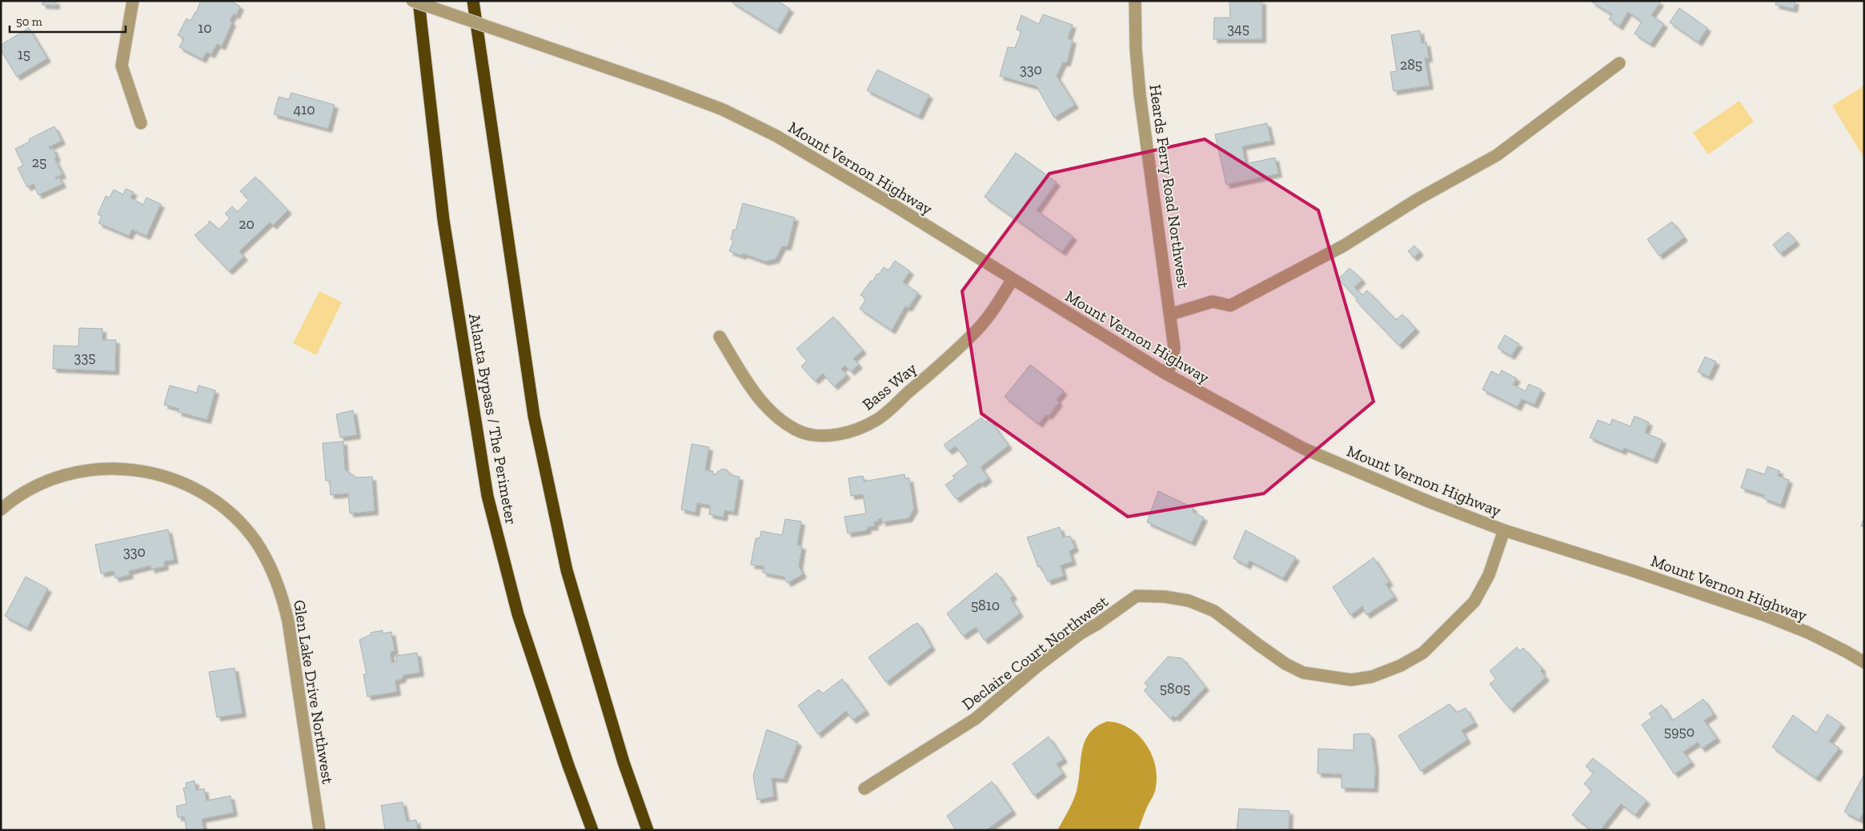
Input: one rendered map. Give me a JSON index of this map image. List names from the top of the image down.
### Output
{
  "streets": {
    "highway": ["Atlanta Bypass / The Perimeter"],
    "street": [
      "Mount Vernon Highway",
      "Heards Ferry Road Northwest",
      "Bass Way",
      "Declaire Court Northwest",
      "Glen Lake Drive Northwest"
    ]
  },
  "crossings": [
    ["Mount Vernon Highway", "Heards Ferry Road Northwest"],
    ["Mount Vernon Highway", "Bass Way"],
    ["Mount Vernon Highway", "Declaire Court Northwest"]
  ],
  "house_numbers": [
    "10",
    "345",
    "15",
    "285",
    "330",
    "410",
    "25",
    "20",
    "335",
    "330",
    "5810",
    "5805",
    "5950"
  ],
  "scale_bar": "50 m"
}
